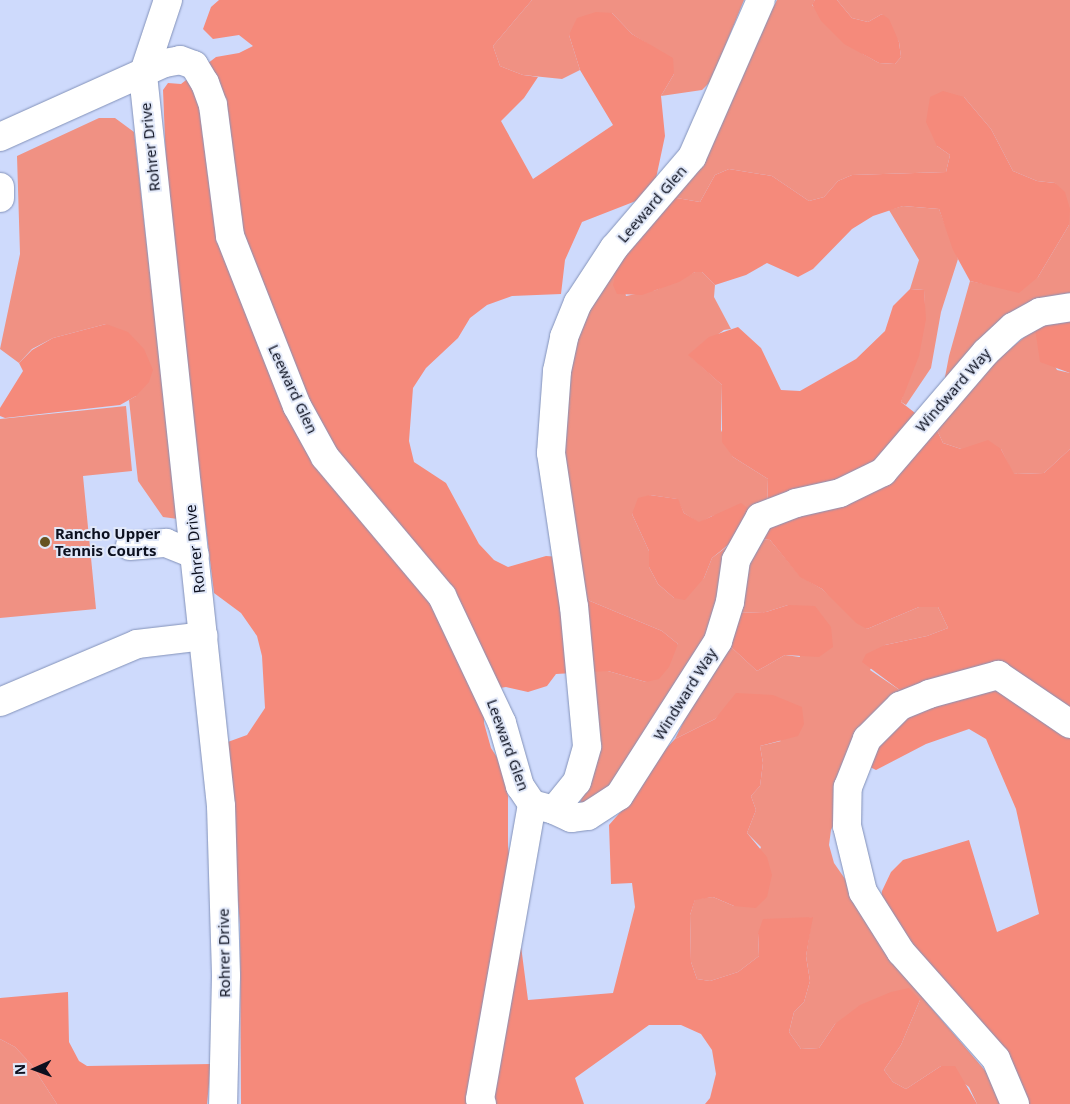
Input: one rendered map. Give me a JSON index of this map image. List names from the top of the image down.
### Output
{
  "streets": {
    "street": ["Rohrer Drive", "Leeward Glen", "Windward Way"]
  },
  "crossings": [
    ["Rohrer Drive", "Leeward Glen"],
    ["Leeward Glen", "Windward Way"]
  ],
  "places": ["Rancho Upper Tennis Courts"],
  "north": "left"
}
